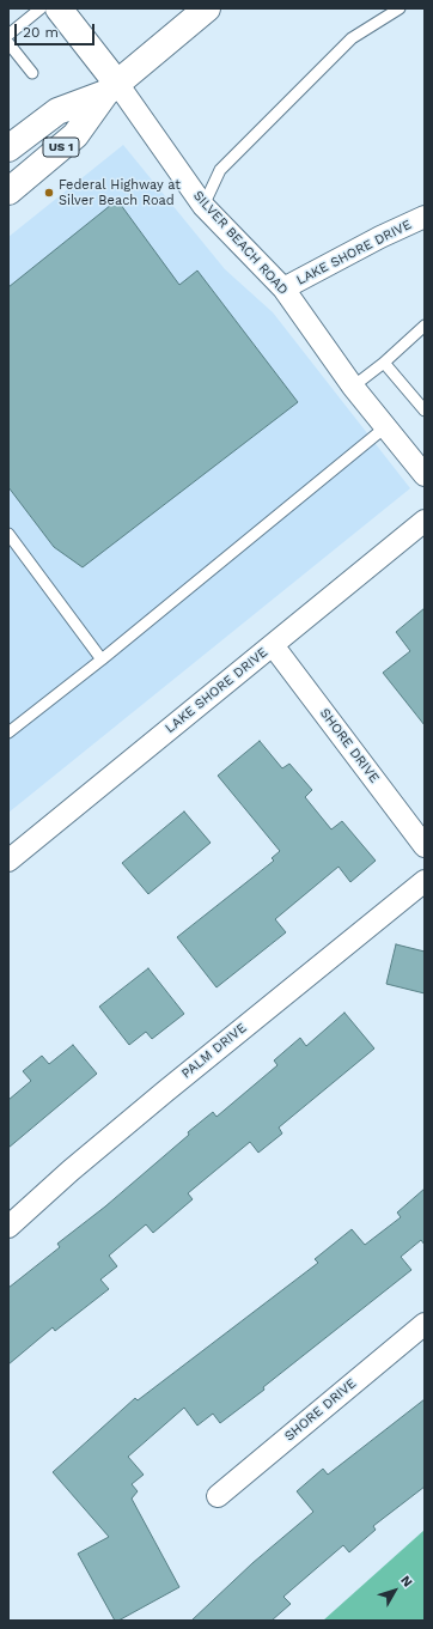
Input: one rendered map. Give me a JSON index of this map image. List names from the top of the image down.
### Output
{
  "streets": {
    "main road": ["US 1", "SILVER BEACH ROAD"],
    "street": ["LAKE SHORE DRIVE", "SHORE DRIVE", "PALM DRIVE"]
  },
  "crossings": [
    ["US 1", "SILVER BEACH ROAD"],
    ["SILVER BEACH ROAD", "LAKE SHORE DRIVE"],
    ["LAKE SHORE DRIVE", "SHORE DRIVE"]
  ],
  "places": ["Federal Highway at Silver Beach Road"],
  "scale_bar": "20 m",
  "north": "top right"
}
